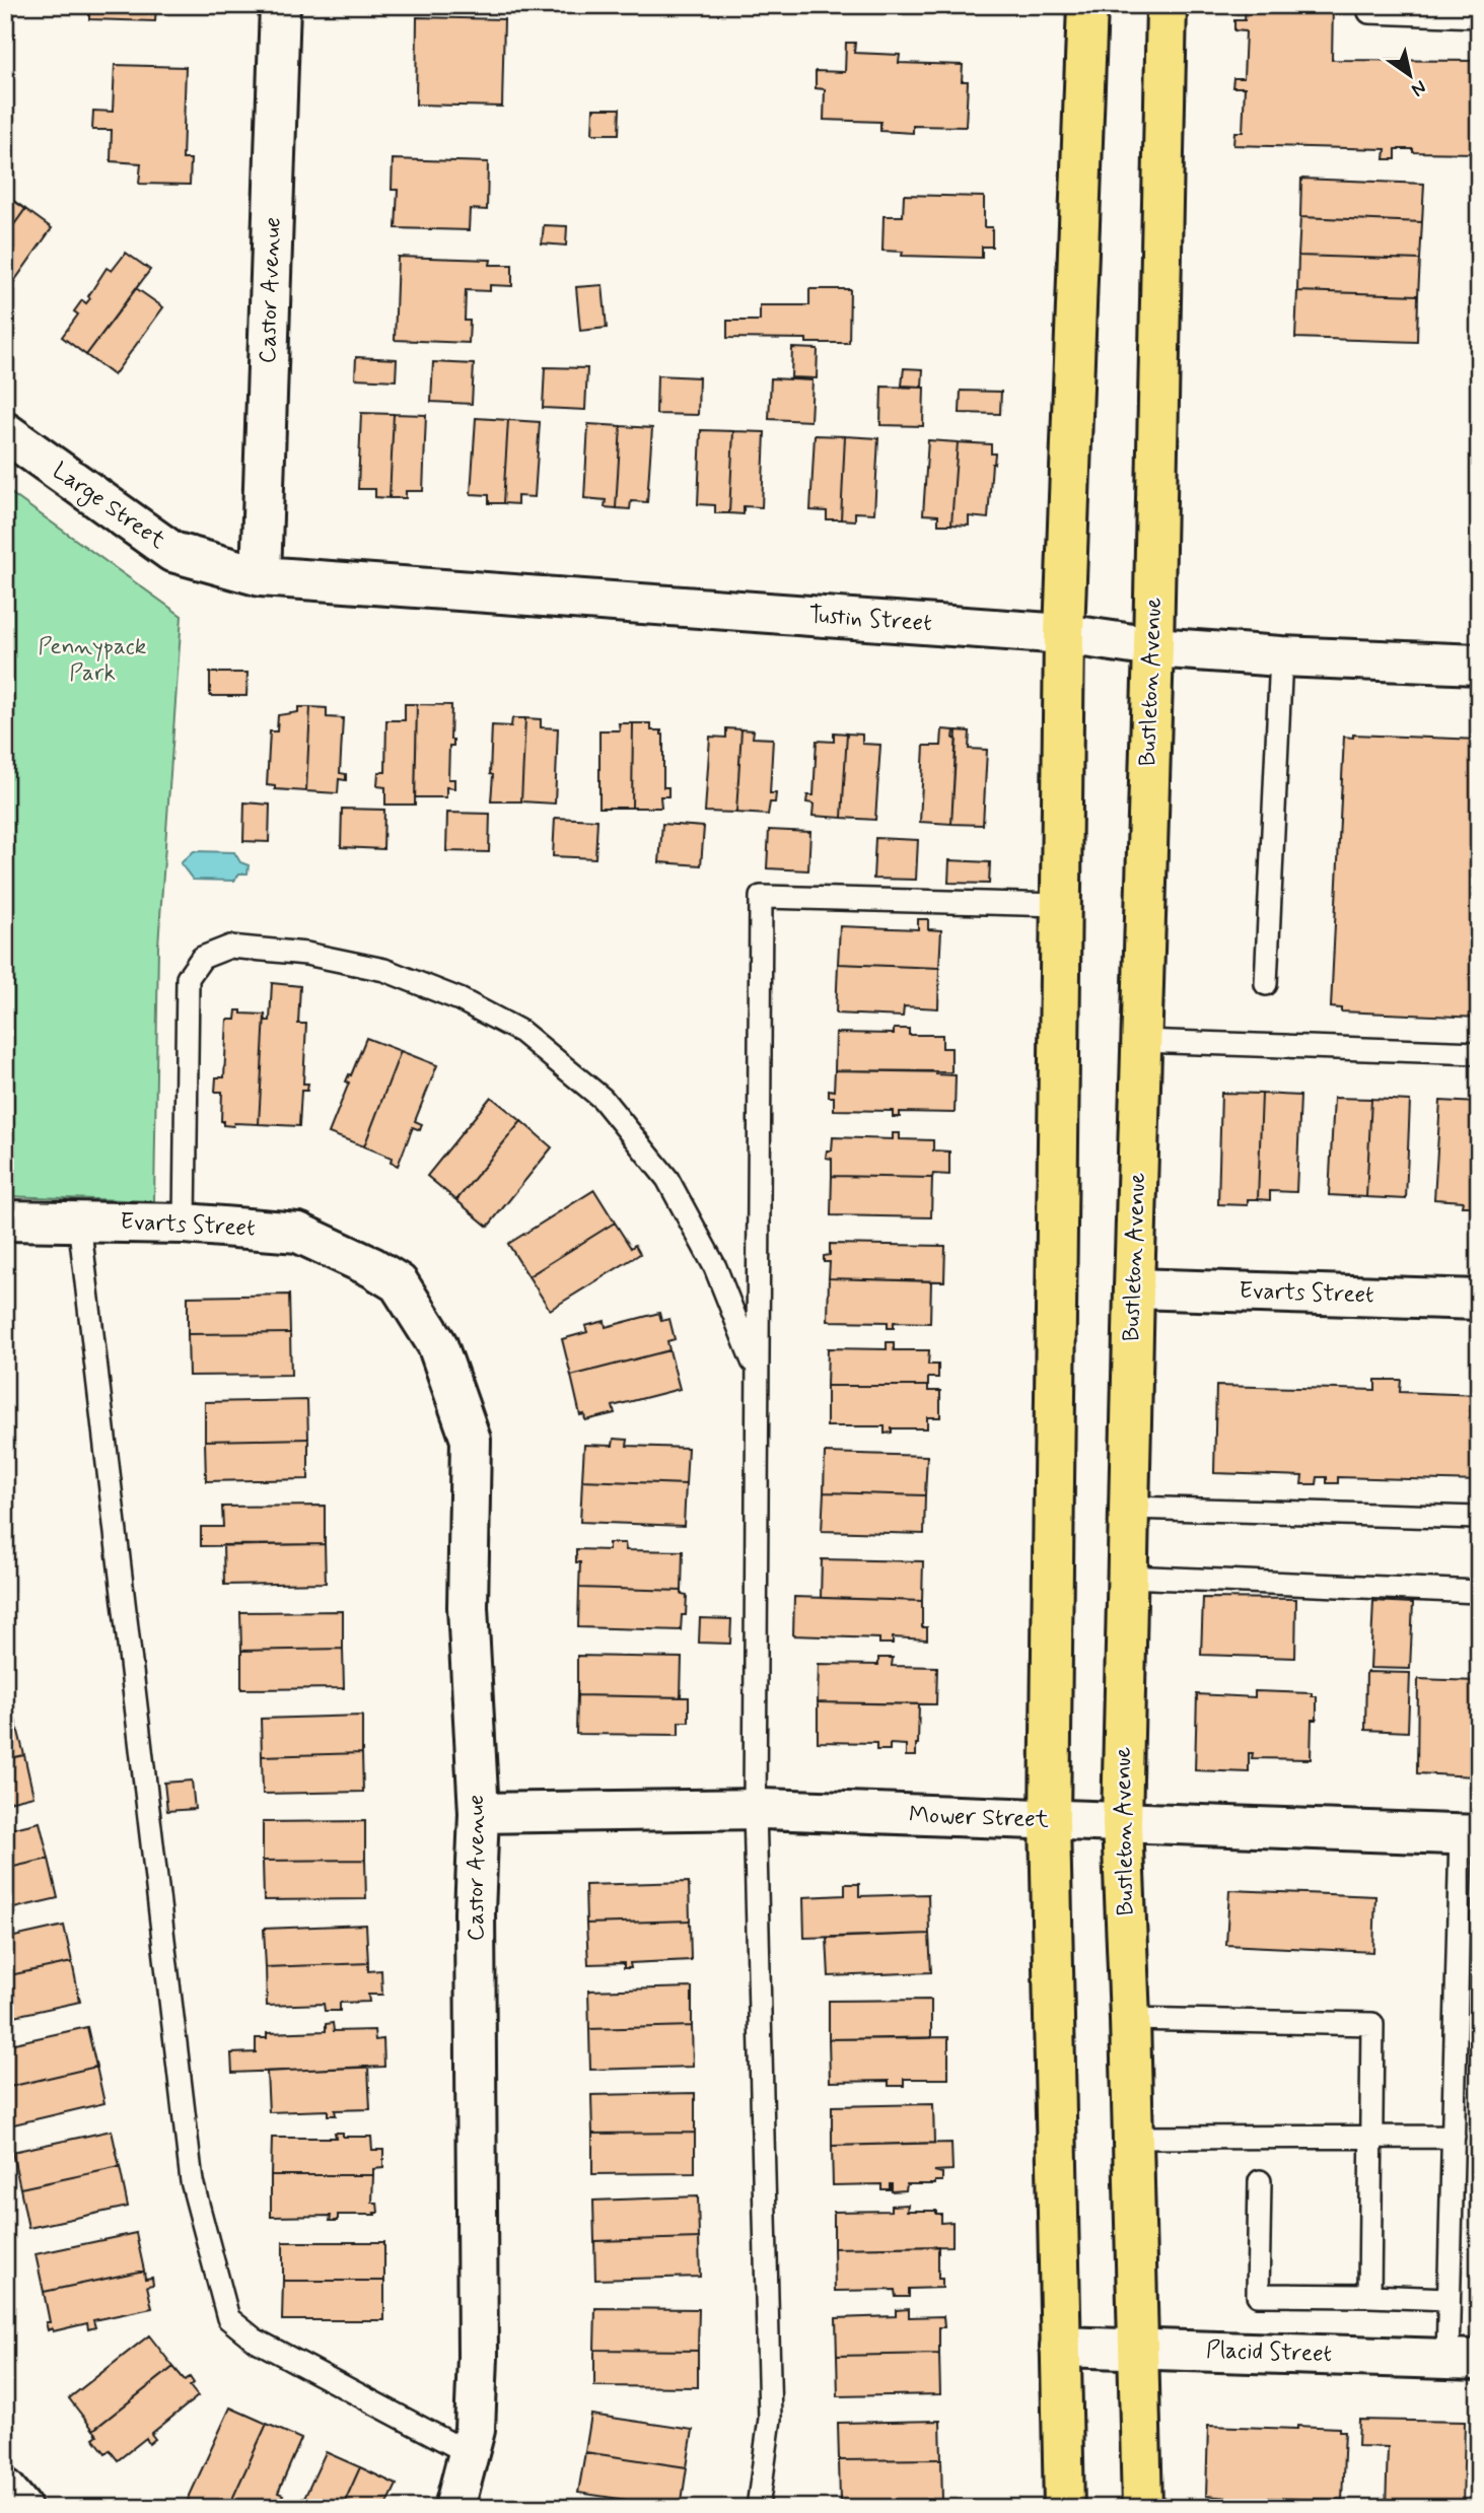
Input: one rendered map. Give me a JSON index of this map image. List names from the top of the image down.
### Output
{
  "streets": {
    "main road": ["Bustleton Avenue"],
    "street": [
      "Castor Avenue",
      "Large Street",
      "Tustin Street",
      "Evarts Street",
      "Mower Street",
      "Placid Street"
    ]
  },
  "crossings": [
    ["Castor Avenue", "Large Street"],
    ["Castor Avenue", "Tustin Street"],
    ["Castor Avenue", "Evarts Street"],
    ["Castor Avenue", "Mower Street"],
    ["Large Street", "Tustin Street"],
    ["Tustin Street", "Bustleton Avenue"],
    ["Bustleton Avenue", "Evarts Street"],
    ["Bustleton Avenue", "Mower Street"],
    ["Bustleton Avenue", "Placid Street"]
  ],
  "parks": ["Pennypack Park"],
  "north": "bottom right"
}
